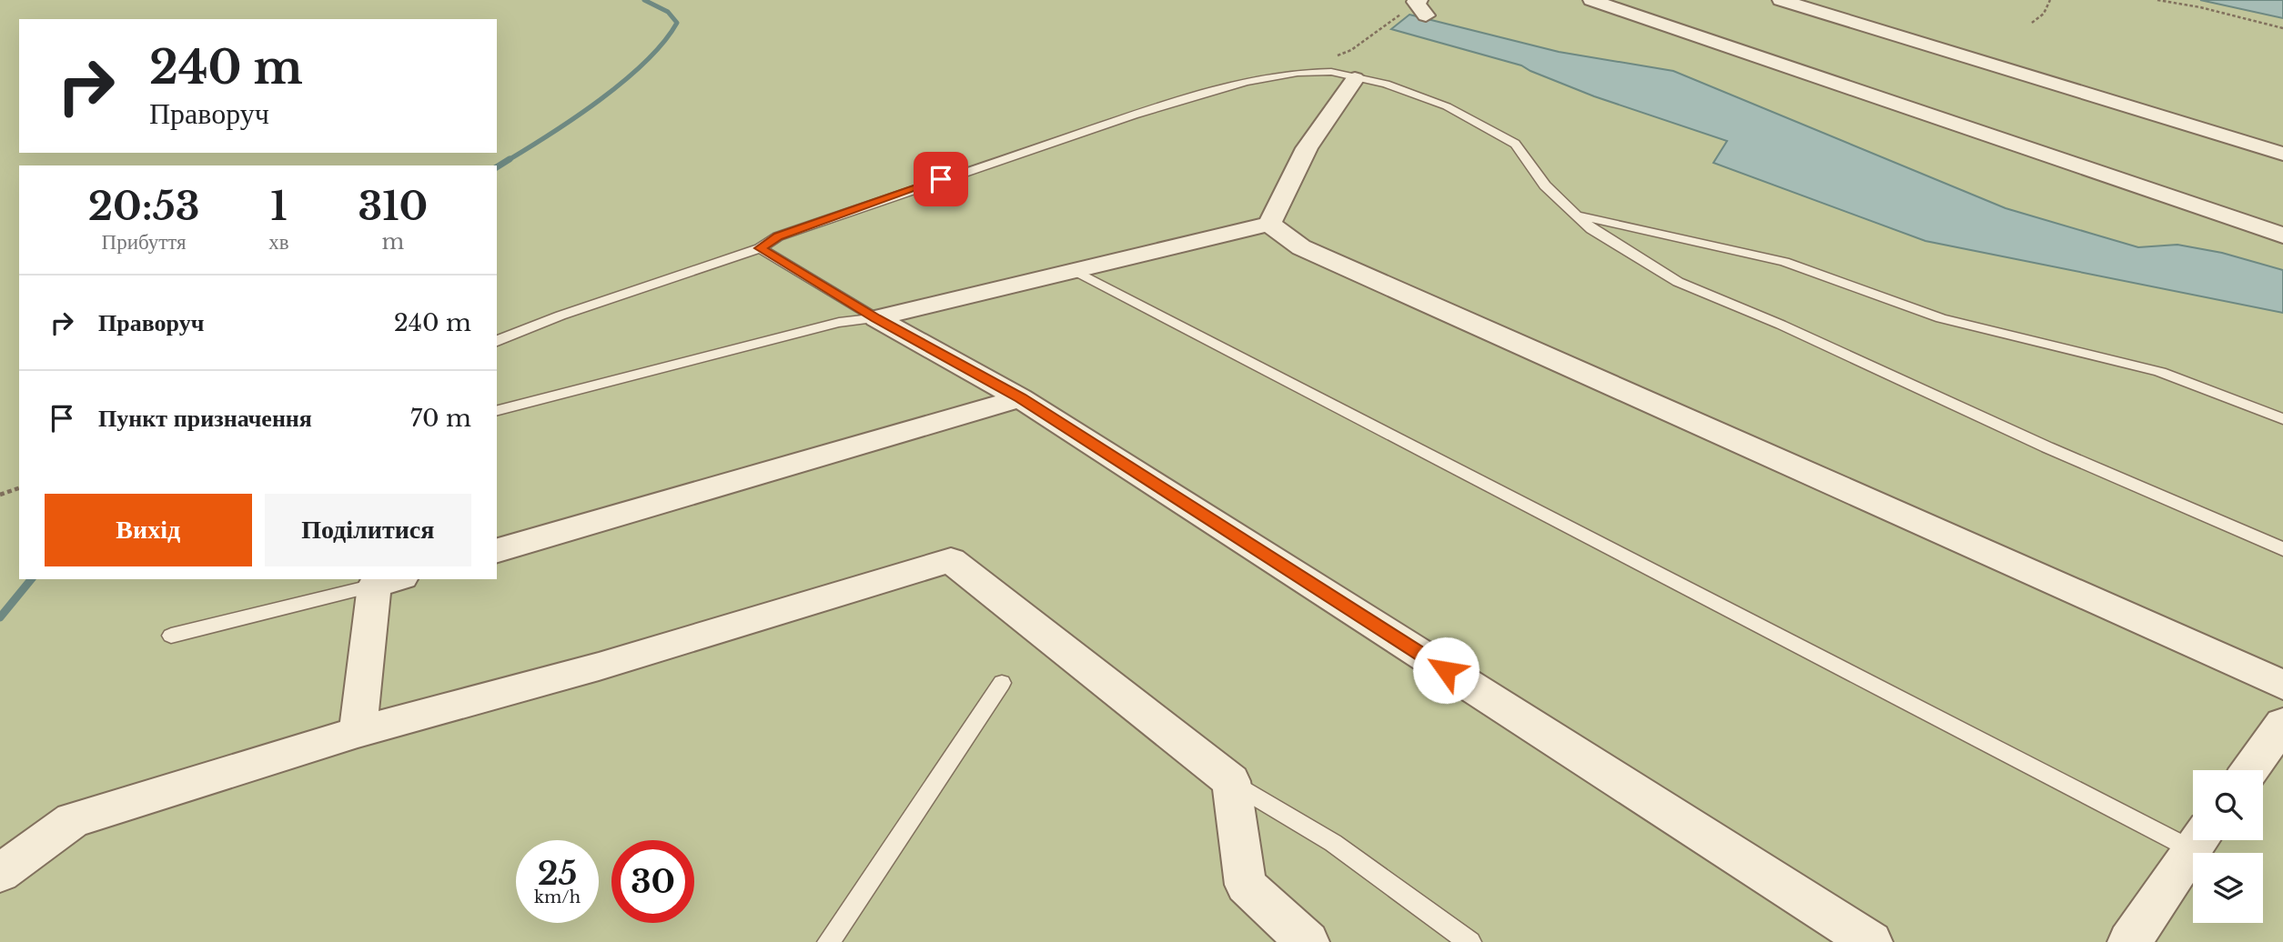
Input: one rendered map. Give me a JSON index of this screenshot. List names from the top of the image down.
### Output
{
  "page": {
    "turn": ["240 m", "Праворуч"],
    "eta": [
      "20:53",
      "Прибуття",
      "1",
      "хв",
      "310",
      "m"
    ],
    "list": [
      {
        "name": "Праворуч",
        "value": "240 m"
      },
      {
        "name": "Пункт призначення",
        "value": "70 m"
      }
    ],
    "buttons": ["Вихід", "Поділитися"],
    "speed": "25 km/h",
    "limit": "30"
  }
}
